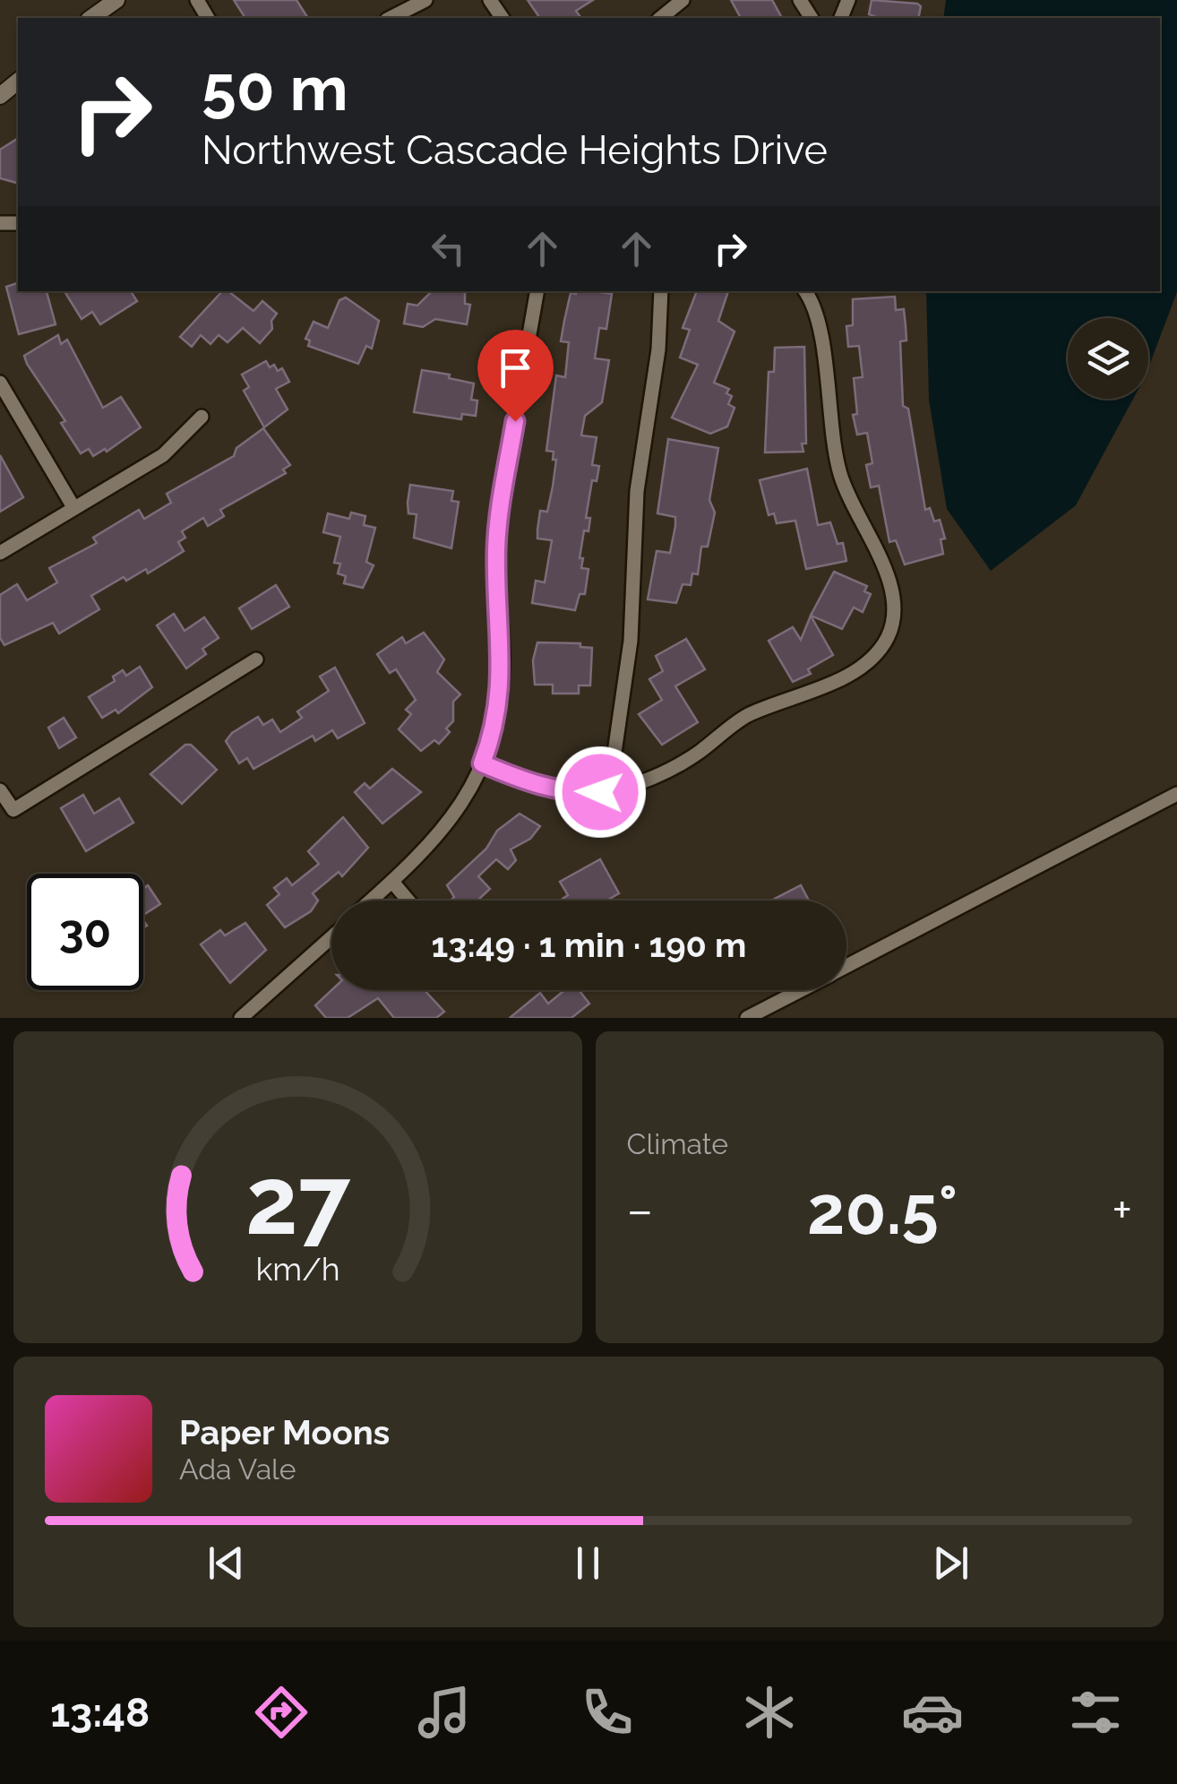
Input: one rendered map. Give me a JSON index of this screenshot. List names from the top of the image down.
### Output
{
  "page": {
    "turn": ["50 m", "Northwest Cascade Heights Drive"],
    "limit": "30",
    "trip": "13:49 · 1 min · 190 m",
    "tile": "Climate",
    "heat": ["−", "20.5°", "+"],
    "song": ["Paper Moons", "Ada Vale"],
    "tabs": "13:48",
    "gauge": ["27", "km/h"]
  }
}
